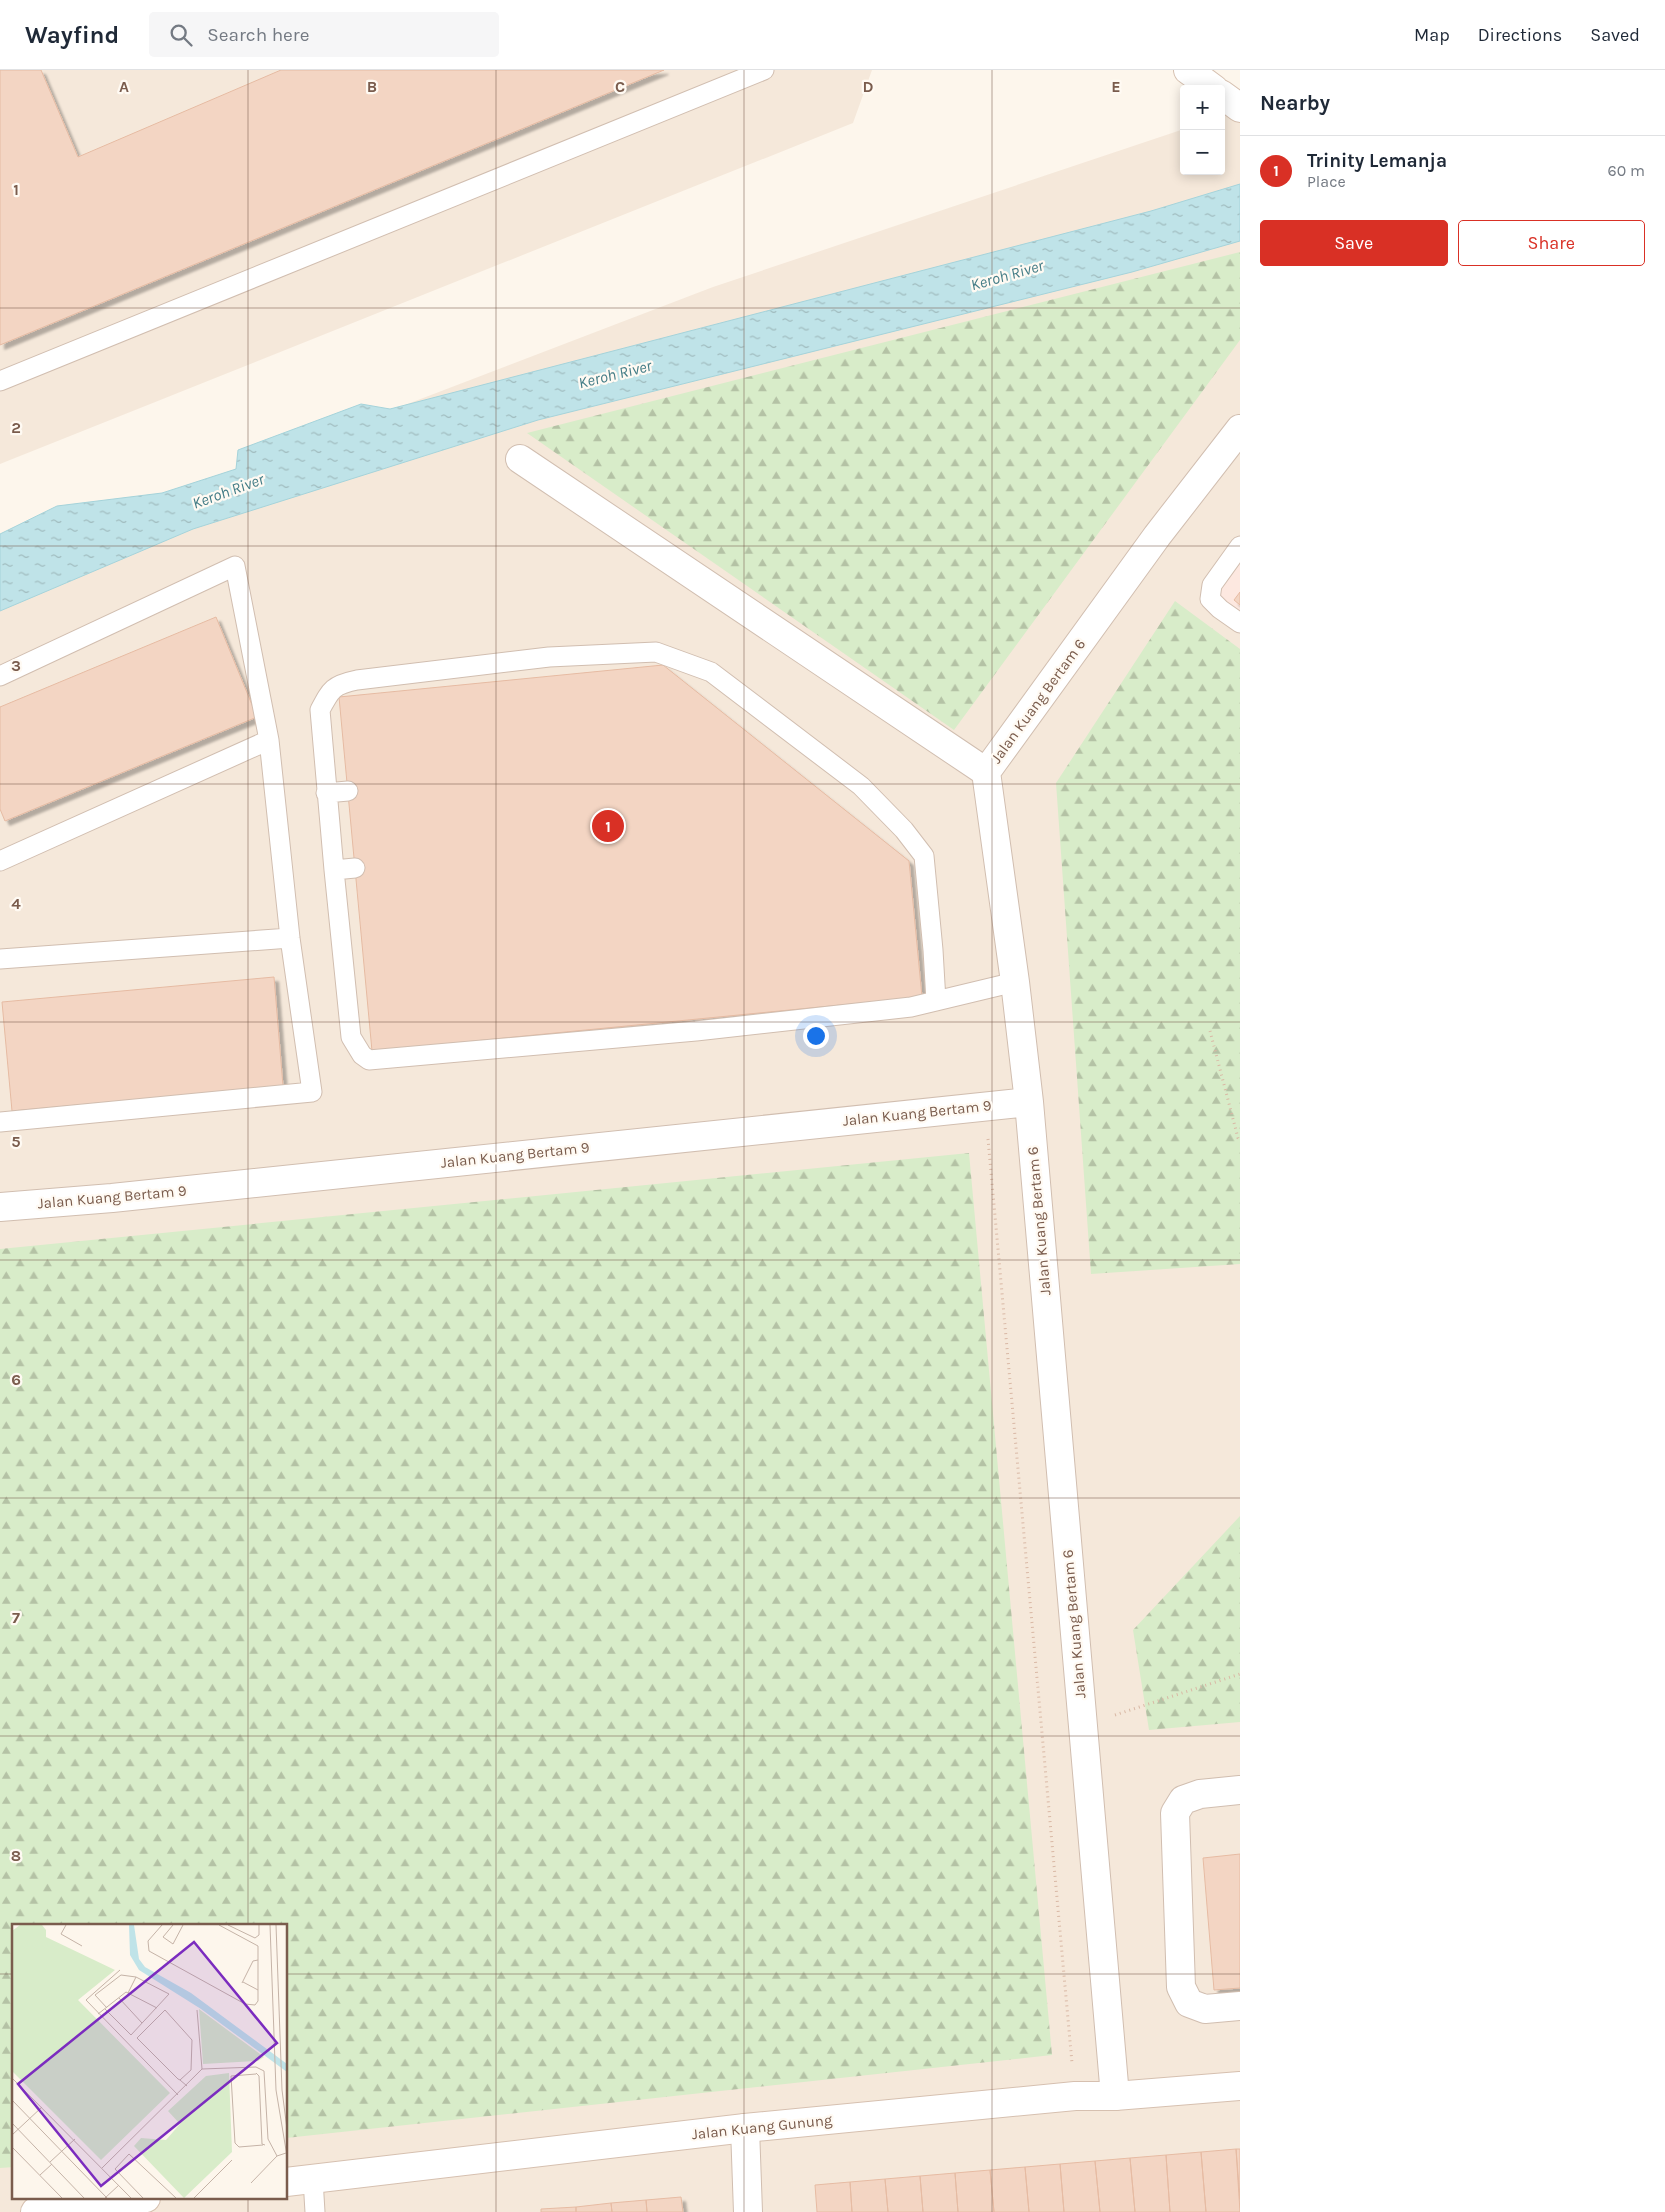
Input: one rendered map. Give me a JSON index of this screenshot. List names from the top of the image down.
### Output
{
  "streets": {
    "street": ["Jalan Kuang Bertam 6", "Jalan Kuang Bertam 9", "Jalan Kuang Gunung"]
  },
  "crossings": [
    ["Jalan Kuang Bertam 6", "Jalan Kuang Bertam 9"],
    ["Jalan Kuang Bertam 6", "Jalan Kuang Gunung"]
  ],
  "water": ["Keroh River"],
  "page": {
    "header": "Wayfind",
    "search": "Search here",
    "nav": ["Map", "Directions", "Saved"],
    "heading": "Nearby",
    "map_buttons": ["+", "−"],
    "list": [
      {
        "mark": "1",
        "name": "Trinity Lemanja",
        "note": "Place",
        "value": "60 m"
      }
    ],
    "buttons": ["Save", "Share"],
    "pins": "1"
  },
  "grid": {
    "columns": [
      "A",
      "B",
      "C",
      "D",
      "E"
    ],
    "rows": [
      "1",
      "2",
      "3",
      "4",
      "5",
      "6",
      "7",
      "8"
    ]
  }
}
